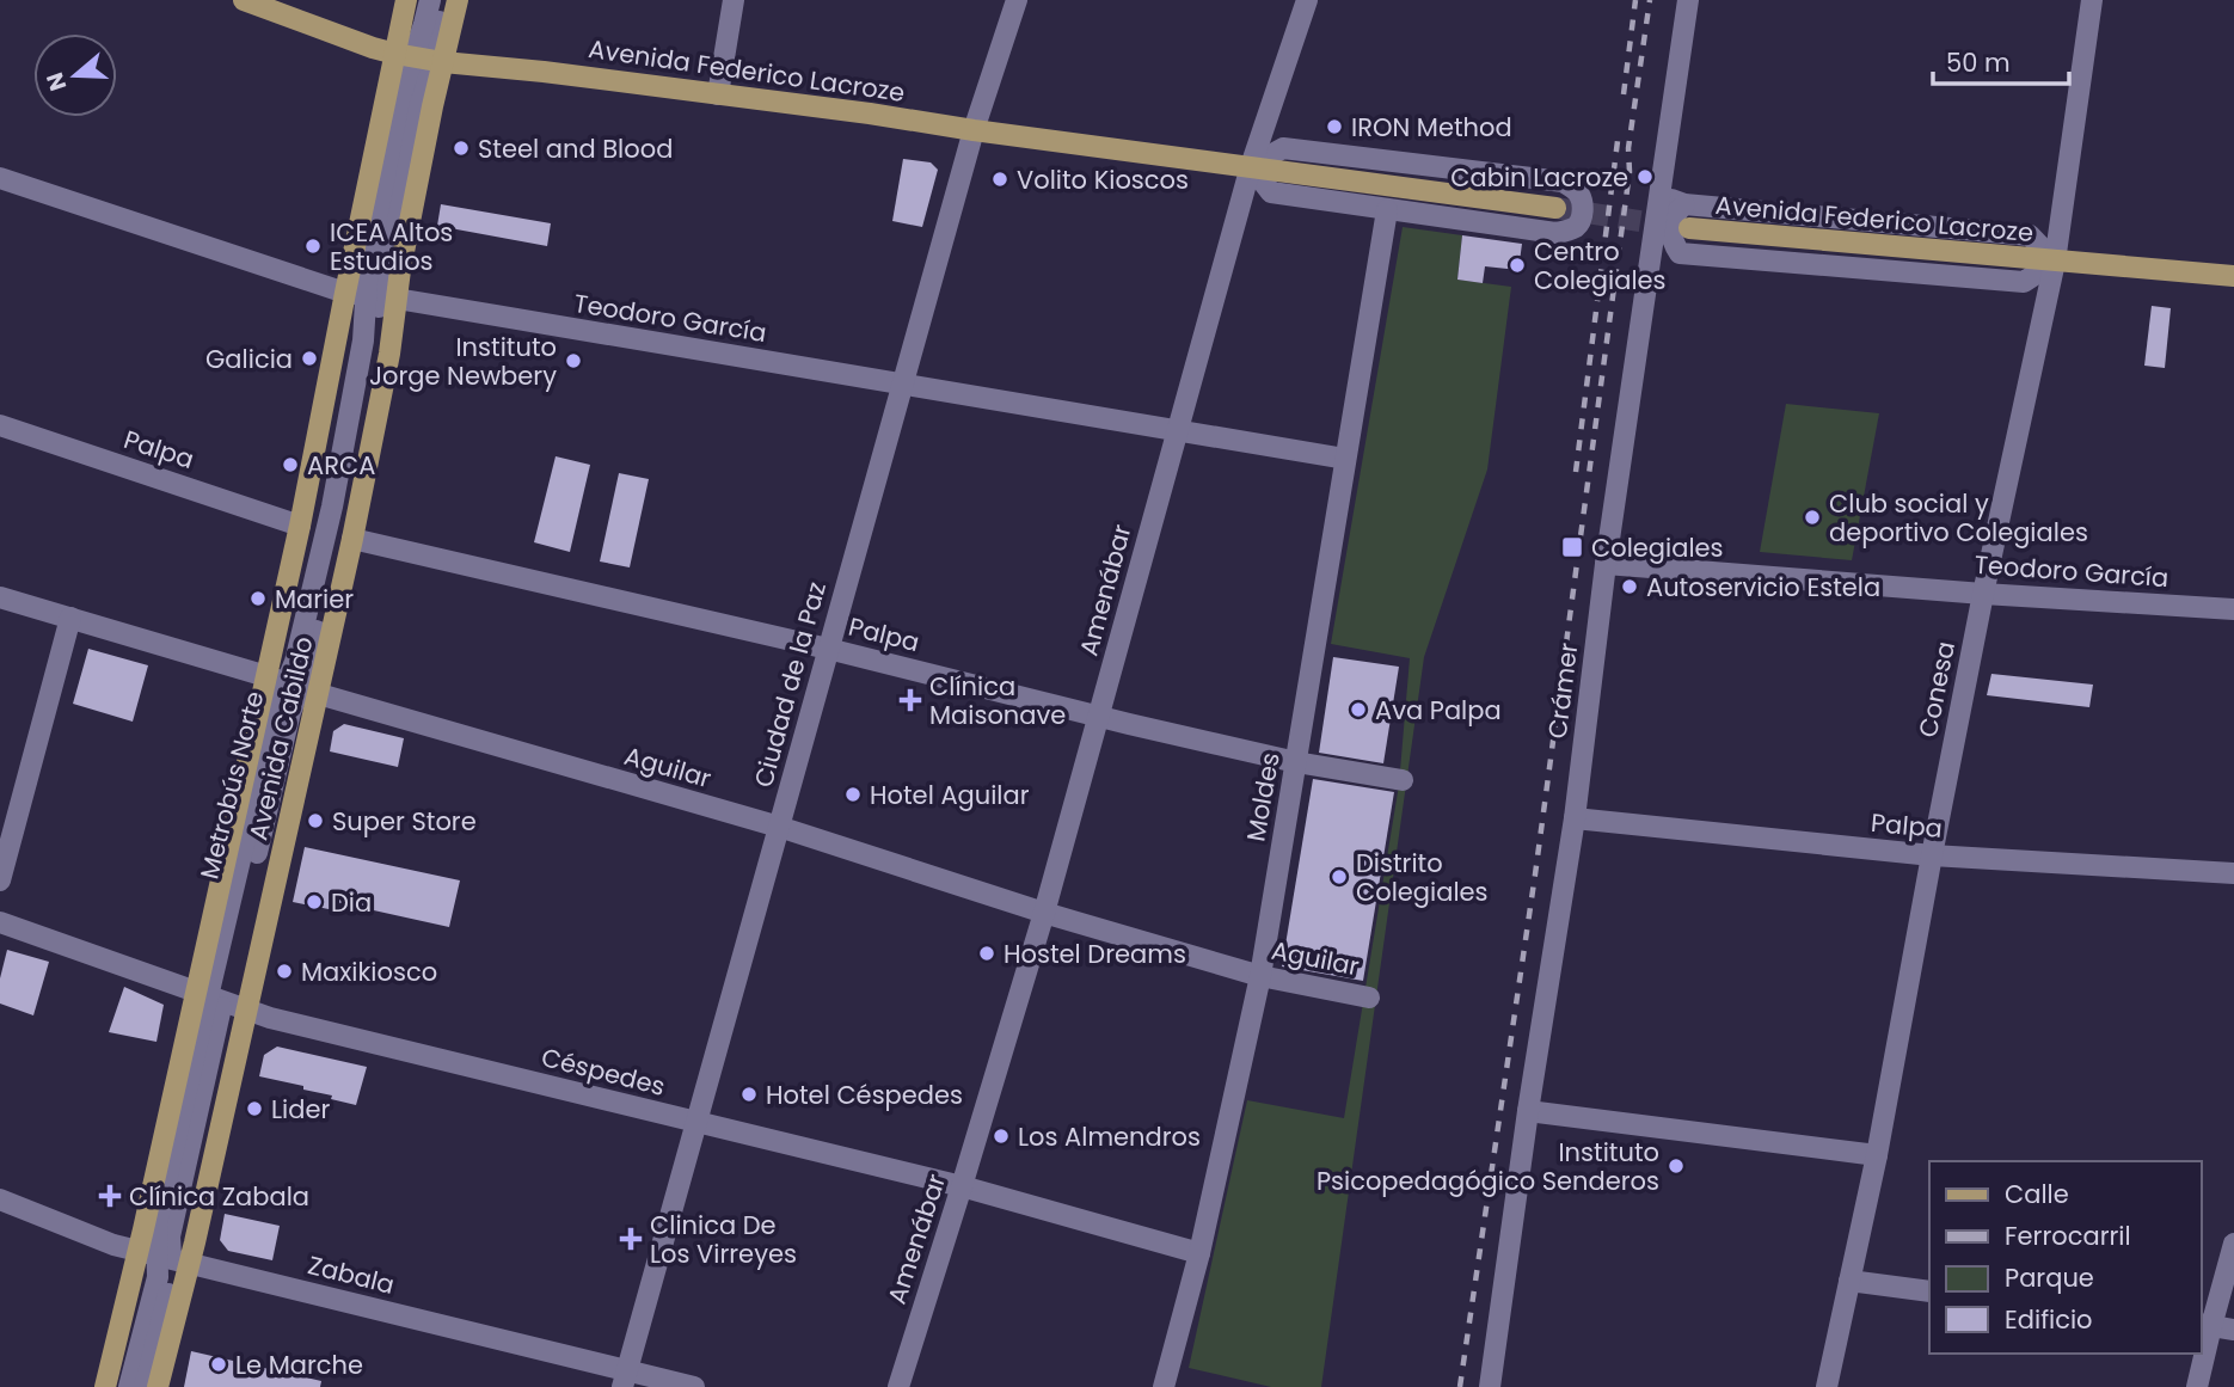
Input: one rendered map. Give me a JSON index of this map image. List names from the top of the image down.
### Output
{
  "streets": {
    "main road": ["Avenida Federico Lacroze", "Avenida Cabildo"],
    "street": [
      "Teodoro García",
      "Palpa",
      "Amenábar",
      "Ciudad de la Paz",
      "Conesa",
      "Crámer",
      "Aguilar",
      "Metrobús Norte",
      "Moldes",
      "Céspedes",
      "Zabala"
    ]
  },
  "crossings": [
    ["Avenida Federico Lacroze", "Amenábar"],
    ["Avenida Federico Lacroze", "Ciudad de la Paz"],
    ["Avenida Federico Lacroze", "Conesa"],
    ["Avenida Federico Lacroze", "Crámer"],
    ["Avenida Federico Lacroze", "Avenida Cabildo"],
    ["Avenida Federico Lacroze", "Metrobús Norte"],
    ["Teodoro García", "Amenábar"],
    ["Teodoro García", "Ciudad de la Paz"],
    ["Teodoro García", "Conesa"],
    ["Teodoro García", "Crámer"],
    ["Teodoro García", "Avenida Cabildo"],
    ["Teodoro García", "Metrobús Norte"],
    ["Teodoro García", "Moldes"],
    ["Palpa", "Amenábar"],
    ["Palpa", "Ciudad de la Paz"],
    ["Palpa", "Conesa"],
    ["Palpa", "Crámer"],
    ["Palpa", "Avenida Cabildo"],
    ["Palpa", "Moldes"],
    ["Amenábar", "Aguilar"],
    ["Amenábar", "Céspedes"],
    ["Ciudad de la Paz", "Aguilar"],
    ["Ciudad de la Paz", "Céspedes"],
    ["Ciudad de la Paz", "Zabala"],
    ["Avenida Cabildo", "Aguilar"],
    ["Avenida Cabildo", "Metrobús Norte"],
    ["Avenida Cabildo", "Céspedes"],
    ["Avenida Cabildo", "Zabala"],
    ["Aguilar", "Metrobús Norte"],
    ["Aguilar", "Moldes"],
    ["Metrobús Norte", "Céspedes"],
    ["Metrobús Norte", "Zabala"],
    ["Moldes", "Céspedes"]
  ],
  "places": {
    "other": [
      "IRON Method",
      "Steel and Blood",
      "Cabin Lacroze",
      "Volito Kioscos",
      "ICEA Altos Estudios",
      "Centro Colegiales",
      "Galicia",
      "Instituto Jorge Newbery",
      "ARCA",
      "Club social y deportivo Colegiales",
      "Autoservicio Estela",
      "Marier",
      "Ava Palpa",
      "Hotel Aguilar",
      "Super Store",
      "Distrito Colegiales",
      "Dia",
      "Hostel Dreams",
      "Maxikiosco",
      "Hotel Céspedes",
      "Lider",
      "Los Almendros",
      "Instituto Psicopedagógico Senderos",
      "Le Marche"
    ],
    "transit": ["Colegiales"],
    "health": ["Clínica Maisonave", "Clínica Zabala", "Clinica De Los Virreyes"]
  },
  "legend": [
    "Calle",
    "Ferrocarril",
    "Parque",
    "Edificio"
  ],
  "scale_bar": "50 m",
  "north": "left"
}
